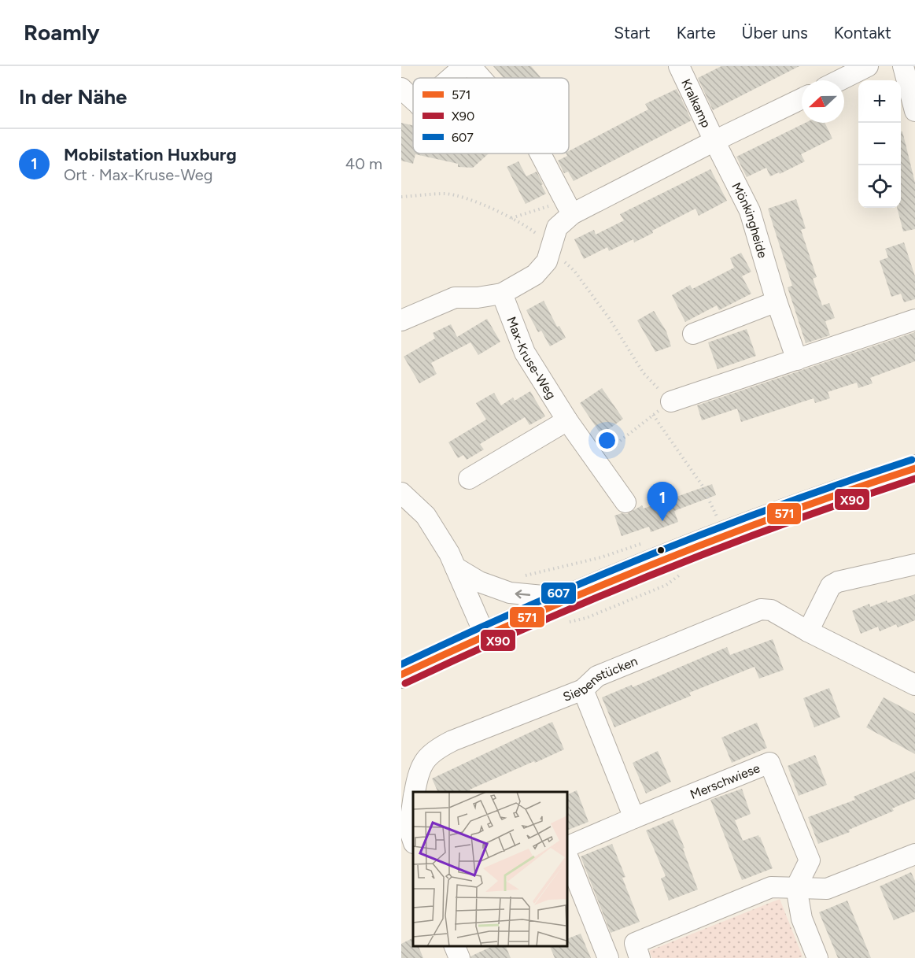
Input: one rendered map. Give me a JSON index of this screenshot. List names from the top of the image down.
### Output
{
  "streets": {
    "street": [
      "Kralkamp",
      "Mönkingheide",
      "Max-Kruse-Weg",
      "Siebenstücken",
      "Merschwiese"
    ]
  },
  "crossings": [
    ["Kralkamp", "Mönkingheide"]
  ],
  "lines": ["transit line 607", "transit line 571", "transit line X90"],
  "legend": ["571", "X90", "607"],
  "north": "left",
  "page": {
    "header": "Roamly",
    "nav": [
      "Start",
      "Karte",
      "Über uns",
      "Kontakt"
    ],
    "heading": "In der Nähe",
    "map_buttons": ["+", "−"],
    "list": [
      {
        "mark": "1",
        "name": "Mobilstation Huxburg",
        "note": "Ort · Max-Kruse-Weg",
        "value": "40 m"
      }
    ],
    "pins": "1"
  }
}
